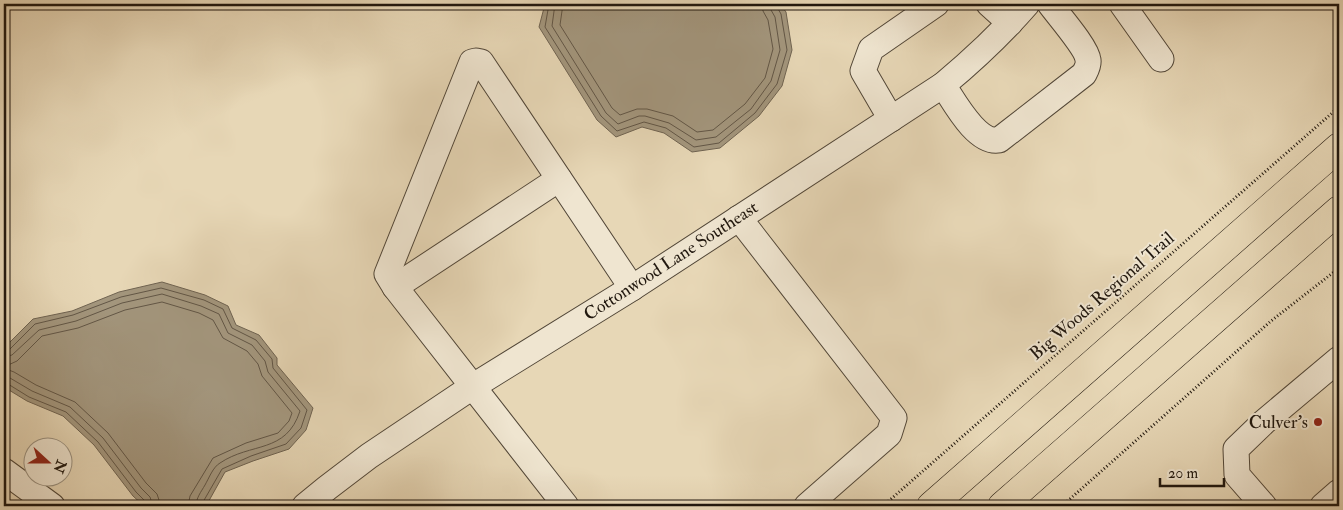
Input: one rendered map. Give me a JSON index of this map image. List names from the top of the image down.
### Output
{
  "streets": {
    "street": ["Cottonwood Lane Southeast"],
    "path": ["Big Woods Regional Trail"]
  },
  "places": ["Culver's"],
  "scale_bar": "20 m",
  "north": "right"
}
